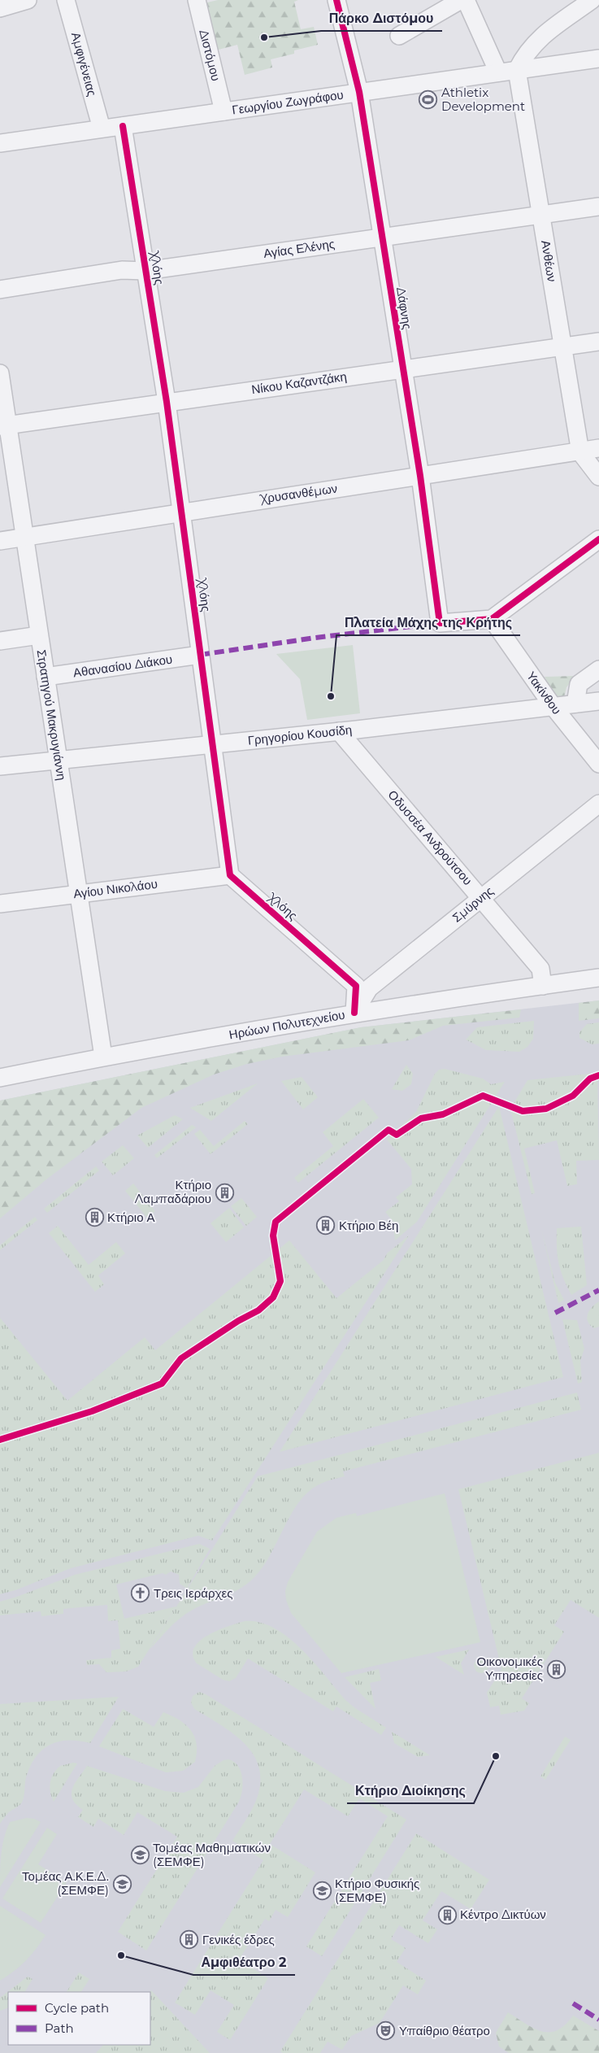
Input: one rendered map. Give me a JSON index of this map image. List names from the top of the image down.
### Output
{
  "streets": {
    "street": [
      "Διστόμου",
      "Αμφιγένειας",
      "Γεωργίου Ζωγράφου",
      "Αγίας Ελένης",
      "Ανθέων",
      "Χλόης",
      "Δάφνης",
      "Νίκου Καζαντζάκη",
      "Χρυσανθέμων",
      "Αθανασίου Διάκου",
      "Υακίνθου",
      "Στρατηγού Μακρυγιάννη",
      "Γρηγορίου Κουσίδη",
      "Οδυσσέα Ανδρούτσου",
      "Αγίου Νικολάου",
      "Σμύρνης",
      "Ηρώων Πολυτεχνείου"
    ]
  },
  "crossings": [
    ["Διστόμου", "Γεωργίου Ζωγράφου"],
    ["Αμφιγένειας", "Γεωργίου Ζωγράφου"],
    ["Γεωργίου Ζωγράφου", "Ανθέων"],
    ["Γεωργίου Ζωγράφου", "Χλόης"],
    ["Γεωργίου Ζωγράφου", "Δάφνης"],
    ["Αγίας Ελένης", "Ανθέων"],
    ["Αγίας Ελένης", "Χλόης"],
    ["Αγίας Ελένης", "Δάφνης"],
    ["Ανθέων", "Νίκου Καζαντζάκη"],
    ["Ανθέων", "Χρυσανθέμων"],
    ["Χλόης", "Νίκου Καζαντζάκη"],
    ["Χλόης", "Χρυσανθέμων"],
    ["Χλόης", "Αθανασίου Διάκου"],
    ["Χλόης", "Γρηγορίου Κουσίδη"],
    ["Χλόης", "Αγίου Νικολάου"],
    ["Χλόης", "Σμύρνης"],
    ["Χλόης", "Ηρώων Πολυτεχνείου"],
    ["Δάφνης", "Νίκου Καζαντζάκη"],
    ["Δάφνης", "Χρυσανθέμων"],
    ["Δάφνης", "Υακίνθου"],
    ["Νίκου Καζαντζάκη", "Στρατηγού Μακρυγιάννη"],
    ["Χρυσανθέμων", "Στρατηγού Μακρυγιάννη"],
    ["Αθανασίου Διάκου", "Στρατηγού Μακρυγιάννη"],
    ["Υακίνθου", "Γρηγορίου Κουσίδη"],
    ["Στρατηγού Μακρυγιάννη", "Γρηγορίου Κουσίδη"],
    ["Στρατηγού Μακρυγιάννη", "Αγίου Νικολάου"],
    ["Στρατηγού Μακρυγιάννη", "Ηρώων Πολυτεχνείου"],
    ["Γρηγορίου Κουσίδη", "Οδυσσέα Ανδρούτσου"],
    ["Οδυσσέα Ανδρούτσου", "Σμύρνης"],
    ["Οδυσσέα Ανδρούτσου", "Ηρώων Πολυτεχνείου"],
    ["Σμύρνης", "Ηρώων Πολυτεχνείου"]
  ],
  "places": {
    "other": [
      "Πάρκο Διστόμου",
      "Πλατεία Μάχης της Κρήτης",
      "Κτήριο Διοίκησης",
      "Αμφιθέατρο 2"
    ],
    "sports": ["Athletix Development"],
    "building": [
      "Κτήριο Λαμπαδάριου",
      "Κτήριο Α",
      "Κτήριο Βέη",
      "Οικονομικές Υπηρεσίες",
      "Κέντρο Δικτύων",
      "Γενικές έδρες"
    ],
    "church": ["Τρεις Ιεράρχες"],
    "school or university": ["Τομέας Μαθηματικών (ΣΕΜΦΕ)", "Τομέας Α.Κ.Ε.Δ. (ΣΕΜΦΕ)", "Κτήριο Φυσικής (ΣΕΜΦΕ)"],
    "theatre": ["Υπαίθριο θέατρο"]
  },
  "legend": ["Cycle path", "Path"]
}
